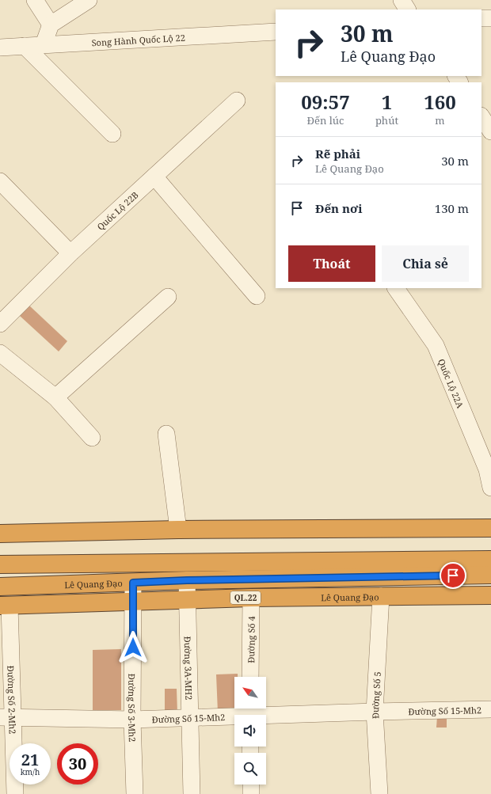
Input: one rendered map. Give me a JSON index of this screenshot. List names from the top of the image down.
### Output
{
  "streets": {
    "highway": ["Lê Quang Đạo", "QL.22"],
    "street": [
      "Song Hành Quốc Lộ 22",
      "Quốc Lộ 22B",
      "Quốc Lộ 22A",
      "Đường Số 4",
      "Đường 3A-MH2",
      "Đường Số 5",
      "Đường Số 2-Mh2",
      "Đường Số 3-Mh2",
      "Đường Số 15-Mh2"
    ]
  },
  "crossings": [
    ["Lê Quang Đạo", "Đường Số 4"],
    ["Lê Quang Đạo", "Đường 3A-MH2"],
    ["Lê Quang Đạo", "Đường Số 5"],
    ["Lê Quang Đạo", "Đường Số 2-Mh2"],
    ["Lê Quang Đạo", "Đường Số 3-Mh2"],
    ["Đường 3A-MH2", "Đường Số 15-Mh2"],
    ["Đường Số 5", "Đường Số 15-Mh2"],
    ["Đường Số 2-Mh2", "Đường Số 15-Mh2"],
    ["Đường Số 3-Mh2", "Đường Số 15-Mh2"]
  ],
  "north": "top left",
  "page": {
    "turn": ["30 m", "Lê Quang Đạo"],
    "eta": [
      "09:57",
      "Đến lúc",
      "1",
      "phút",
      "160",
      "m"
    ],
    "list": [
      {
        "name": "Rẽ phải",
        "note": "Lê Quang Đạo",
        "value": "30 m"
      },
      {
        "name": "Đến nơi",
        "value": "130 m"
      }
    ],
    "buttons": ["Thoát", "Chia sẻ"],
    "speed": "21 km/h",
    "limit": "30"
  }
}
